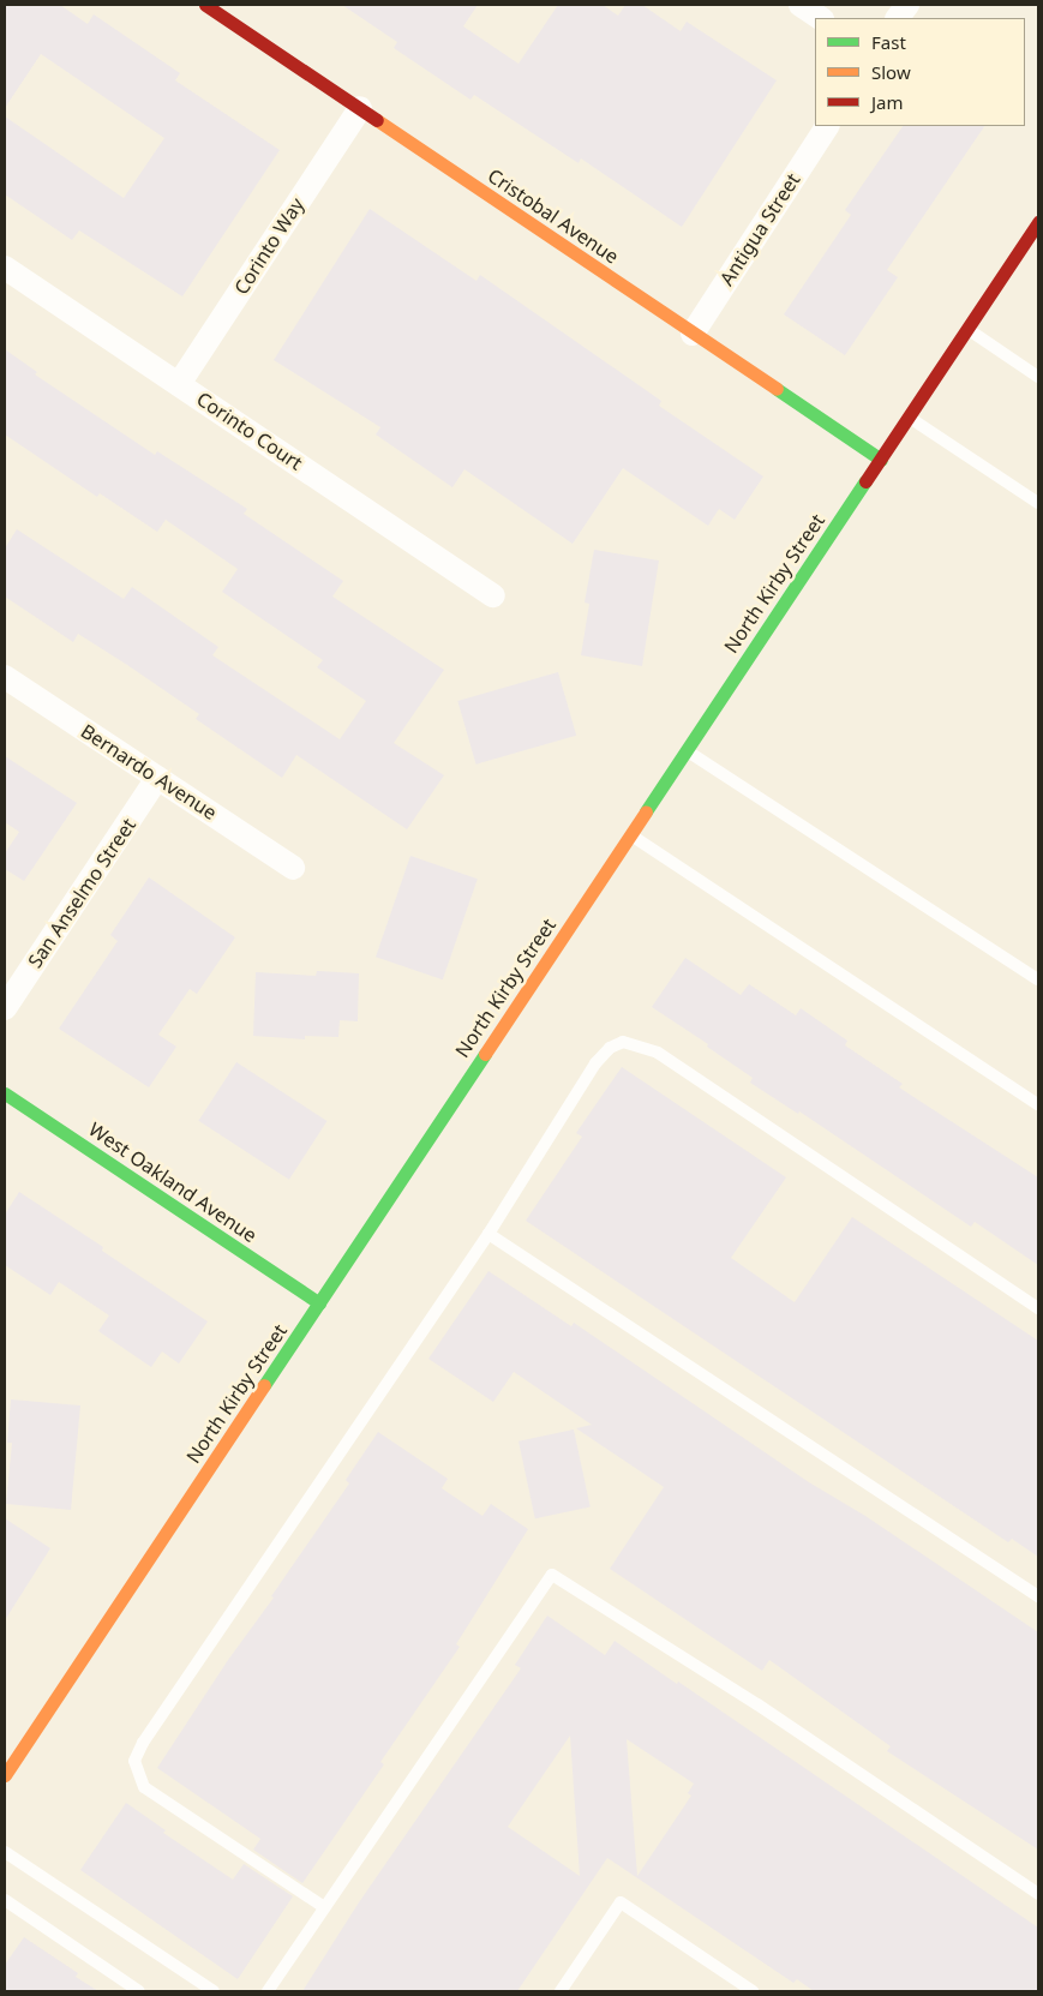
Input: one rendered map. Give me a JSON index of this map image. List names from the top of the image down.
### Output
{
  "streets": {
    "street": [
      "Cristobal Avenue",
      "Antigua Street",
      "Corinto Way",
      "Corinto Court",
      "North Kirby Street",
      "Bernardo Avenue",
      "San Anselmo Street",
      "West Oakland Avenue"
    ]
  },
  "crossings": [
    ["Cristobal Avenue", "Antigua Street"],
    ["Cristobal Avenue", "Corinto Way"],
    ["Cristobal Avenue", "North Kirby Street"],
    ["Corinto Way", "Corinto Court"],
    ["North Kirby Street", "West Oakland Avenue"],
    ["Bernardo Avenue", "San Anselmo Street"]
  ],
  "legend": ["Fast", "Slow", "Jam"]
}
